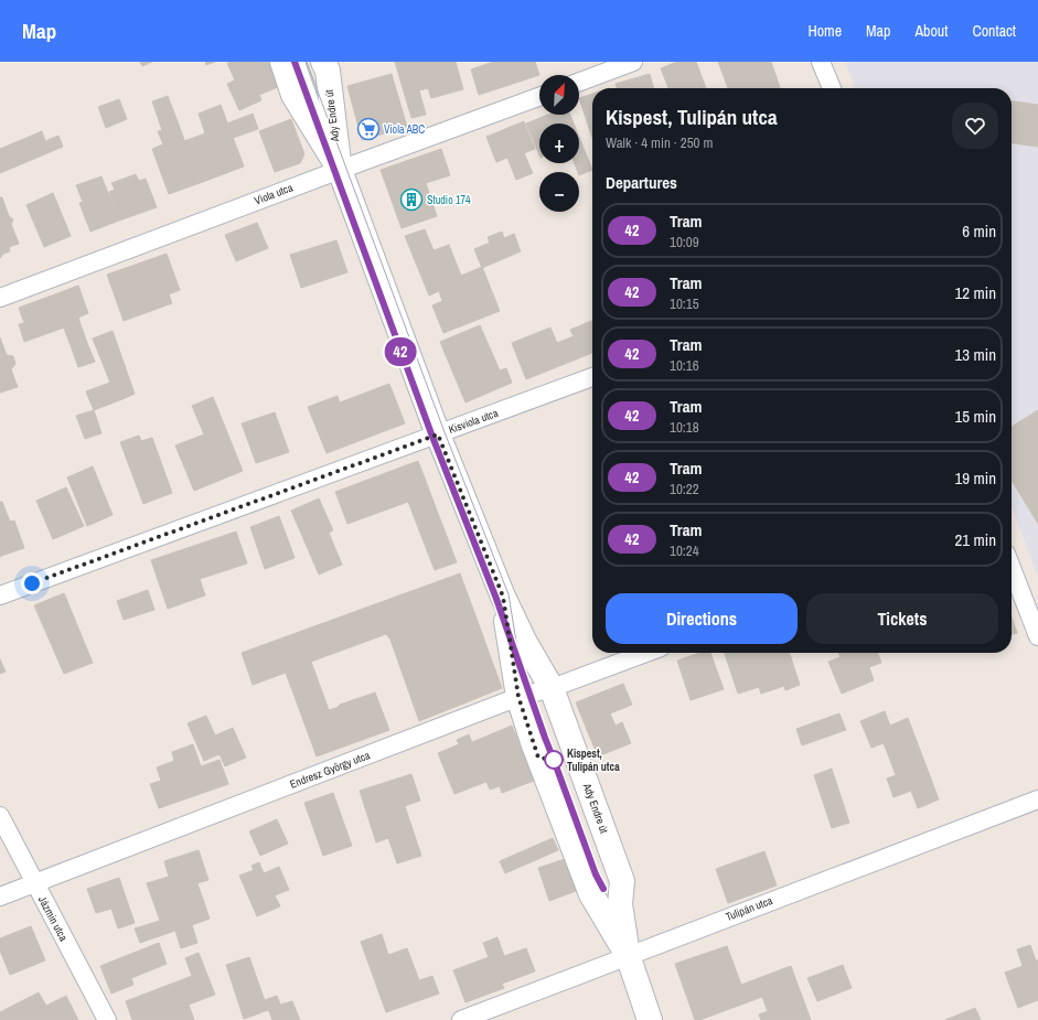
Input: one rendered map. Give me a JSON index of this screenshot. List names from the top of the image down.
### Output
{
  "streets": {
    "street": [
      "Ady Endre út",
      "Viola utca",
      "Kisviola utca",
      "Endresz György utca",
      "Tulipán utca",
      "Jázmin utca"
    ]
  },
  "crossings": [
    ["Ady Endre út", "Viola utca"],
    ["Ady Endre út", "Kisviola utca"],
    ["Ady Endre út", "Endresz György utca"],
    ["Ady Endre út", "Tulipán utca"],
    ["Endresz György utca", "Jázmin utca"]
  ],
  "places": {
    "supermarket": ["Viola ABC"],
    "building": ["Studio 174"],
    "other": ["Kispest, Tulipán utca"]
  },
  "lines": ["tram line 42"],
  "north": "top right",
  "page": {
    "header": "Map",
    "nav": [
      "Home",
      "Map",
      "About",
      "Contact"
    ],
    "on_map": "42",
    "map_buttons": ["+", "−"],
    "heading": [
      ["Kispest, Tulipán utca", "Walk · 4 min · 250 m"],
      "Departures"
    ],
    "list": [
      {
        "mark": "42",
        "name": "Tram",
        "note": "10:09",
        "value": "6 min"
      },
      {
        "mark": "42",
        "name": "Tram",
        "note": "10:15",
        "value": "12 min"
      },
      {
        "mark": "42",
        "name": "Tram",
        "note": "10:16",
        "value": "13 min"
      },
      {
        "mark": "42",
        "name": "Tram",
        "note": "10:18",
        "value": "15 min"
      },
      {
        "mark": "42",
        "name": "Tram",
        "note": "10:22",
        "value": "19 min"
      },
      {
        "mark": "42",
        "name": "Tram",
        "note": "10:24",
        "value": "21 min"
      }
    ],
    "buttons": ["Directions", "Tickets"]
  }
}
